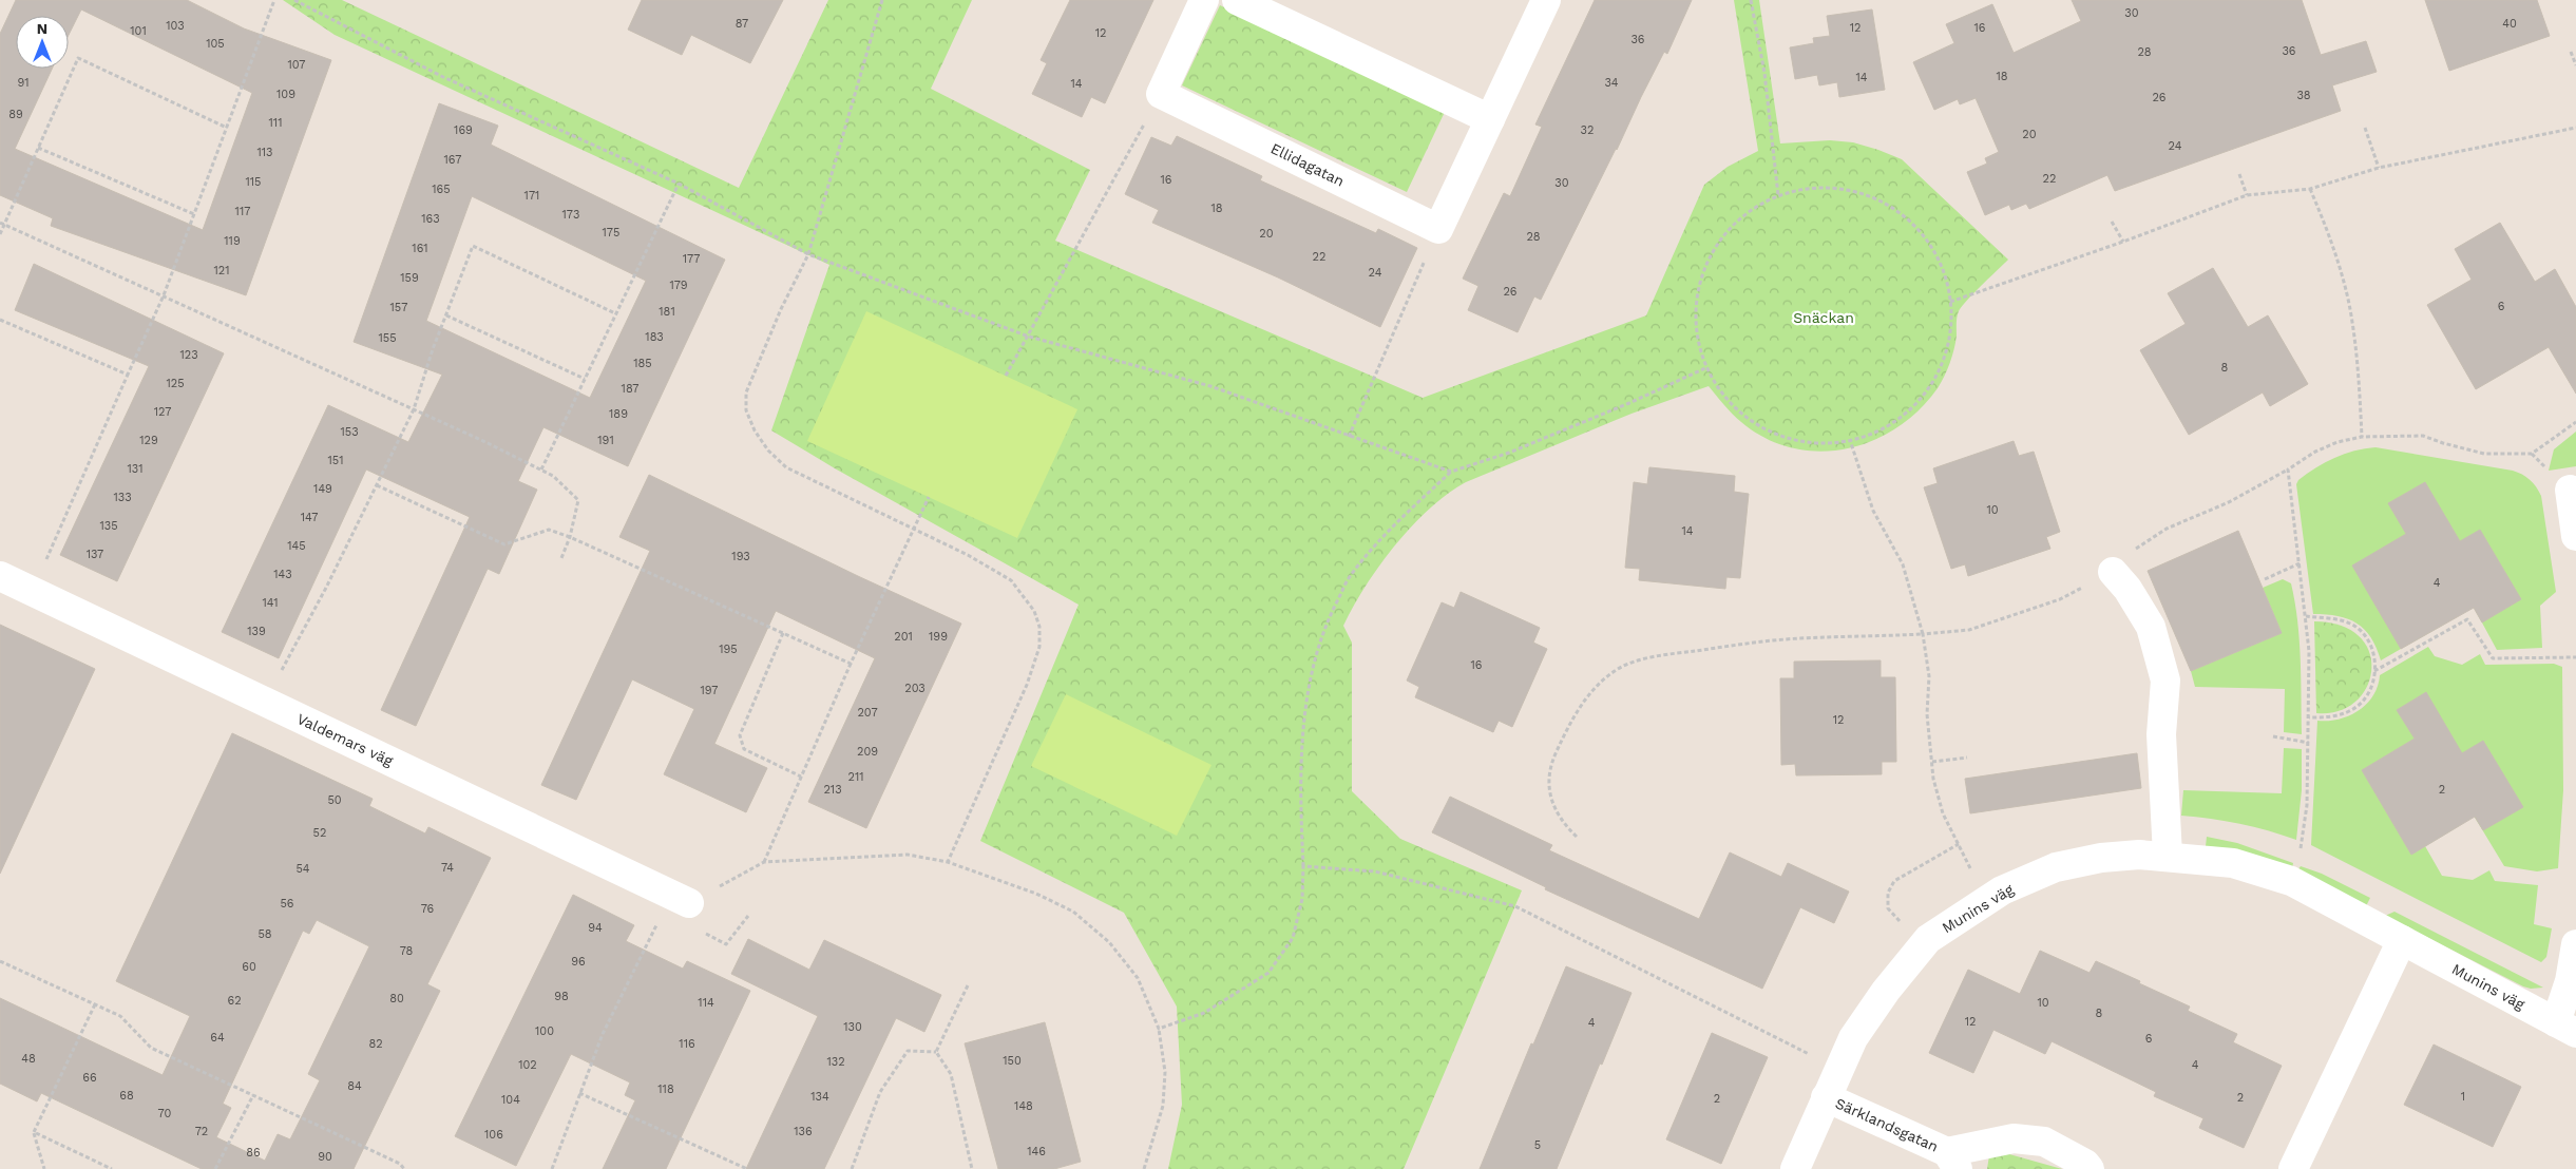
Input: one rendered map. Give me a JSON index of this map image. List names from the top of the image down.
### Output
{
  "streets": {
    "street": [
      "Ellidagatan",
      "Valdemars väg",
      "Munins väg",
      "Särklandsgatan"
    ]
  },
  "crossings": [
    ["Munins väg", "Särklandsgatan"]
  ],
  "parks": ["Snäckan"],
  "house_numbers": [
    "30",
    "87",
    "40",
    "103",
    "12",
    "16",
    "101",
    "12",
    "36",
    "105",
    "36",
    "28",
    "107",
    "18",
    "14",
    "91",
    "34",
    "14",
    "109",
    "38",
    "26",
    "89",
    "111",
    "169",
    "32",
    "20",
    "24",
    "113",
    "167",
    "22",
    "16",
    "115",
    "30",
    "165",
    "171",
    "18",
    "117",
    "173",
    "163",
    "175",
    "20",
    "28",
    "119",
    "161",
    "22",
    "177",
    "121",
    "24",
    "159",
    "179",
    "26",
    "6",
    "157",
    "181",
    "183",
    "155",
    "123",
    "185",
    "8",
    "125",
    "187",
    "127",
    "189",
    "153",
    "129",
    "191",
    "151",
    "131",
    "149",
    "133",
    "10",
    "147",
    "135",
    "14",
    "145",
    "137",
    "193",
    "143",
    "4",
    "141",
    "139",
    "201",
    "199",
    "195",
    "16",
    "203",
    "197",
    "207",
    "12",
    "209",
    "211",
    "213",
    "2",
    "50",
    "52",
    "74",
    "54",
    "56",
    "76",
    "94",
    "58",
    "78",
    "96",
    "60",
    "98",
    "80",
    "62",
    "114",
    "10",
    "8",
    "12",
    "4",
    "130",
    "100",
    "64",
    "6",
    "82",
    "116",
    "48",
    "150",
    "132",
    "102",
    "4",
    "66",
    "84",
    "118",
    "68",
    "134",
    "1",
    "2",
    "2",
    "104",
    "148",
    "70",
    "72",
    "136",
    "106",
    "5",
    "146",
    "86",
    "90"
  ],
  "north": "top"
}
